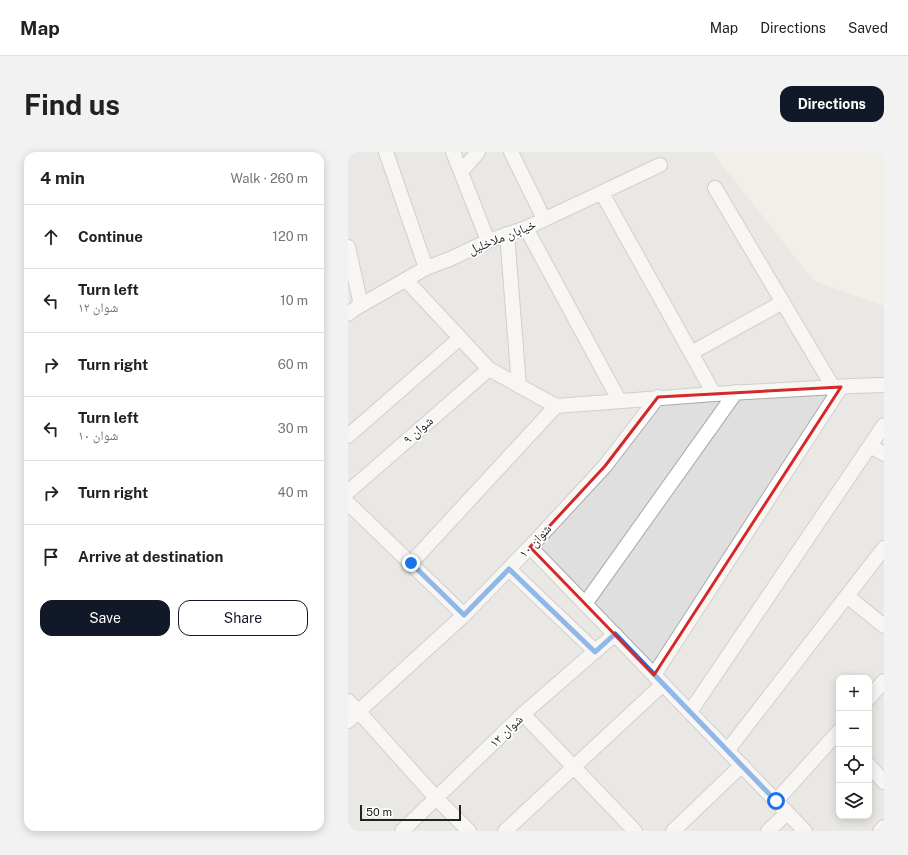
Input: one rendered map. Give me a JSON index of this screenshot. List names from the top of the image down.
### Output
{
  "streets": {
    "street": [
      "خیابان ملاخلیل",
      "شوان ۹",
      "شوان ۱۰",
      "شوان ۱۲"
    ]
  },
  "scale_bar": "50 m",
  "page": {
    "header": "Map",
    "nav": ["Map", "Directions", "Saved"],
    "buttons": [
      "Directions",
      ["Save", "Share"]
    ],
    "title": "Find us",
    "heading": ["4 min", "Walk · 260 m"],
    "list": [
      ["Continue", "120 m"],
      ["Turn left", "شوان ۱۲", "10 m"],
      ["Turn right", "60 m"],
      ["Turn left", "شوان ۱۰", "30 m"],
      ["Turn right", "40 m"],
      "Arrive at destination"
    ],
    "map_buttons": ["+", "−"],
    "scale": "50 m"
  }
}
